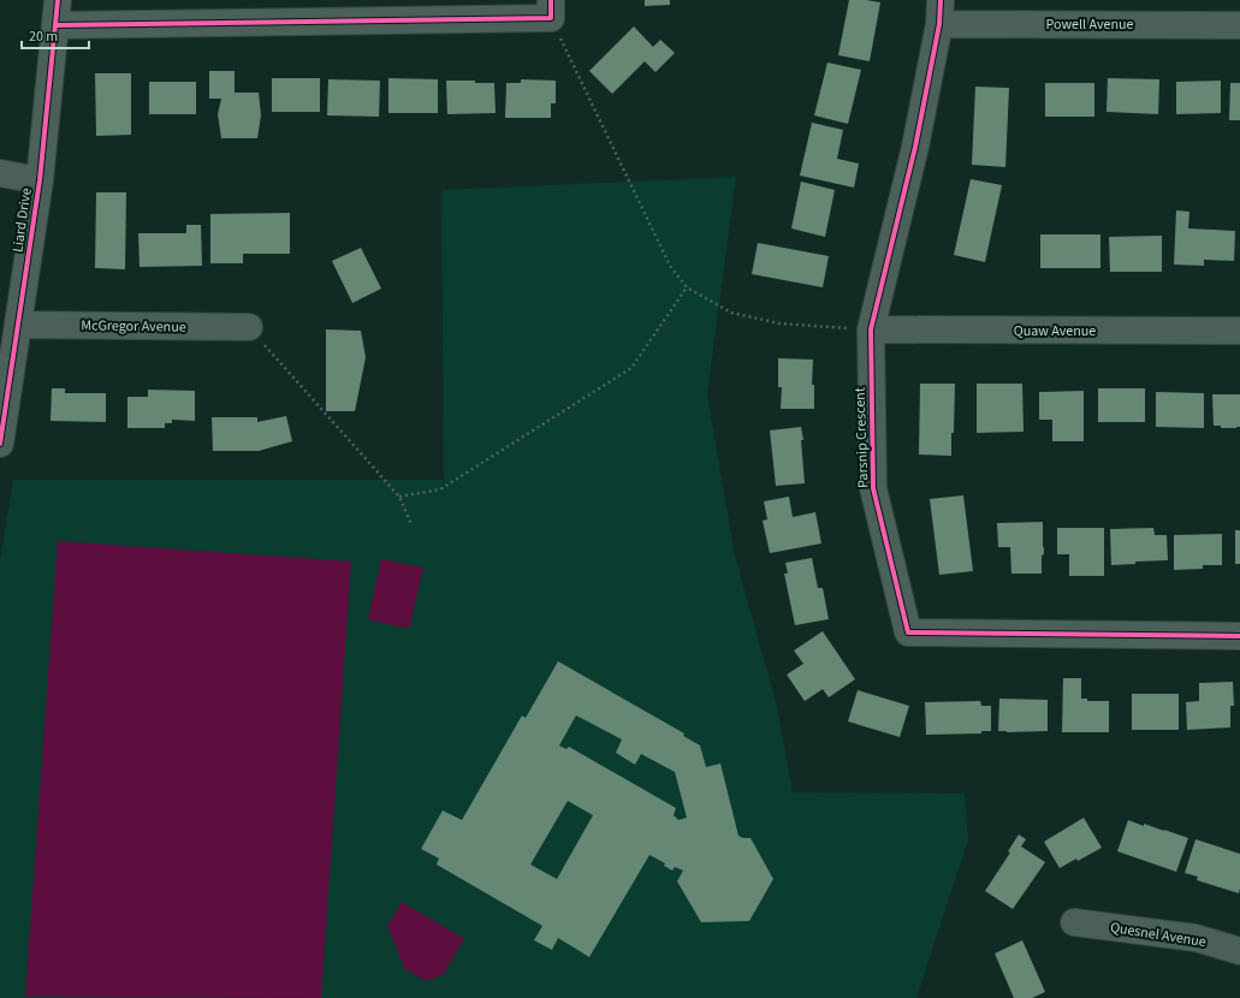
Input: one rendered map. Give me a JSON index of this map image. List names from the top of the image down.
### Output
{
  "streets": {
    "street": [
      "Powell Avenue",
      "Liard Drive",
      "McGregor Avenue",
      "Quaw Avenue",
      "Parsnip Crescent",
      "Quesnel Avenue"
    ]
  },
  "crossings": [
    ["Powell Avenue", "Parsnip Crescent"],
    ["Liard Drive", "McGregor Avenue"],
    ["Quaw Avenue", "Parsnip Crescent"]
  ],
  "scale_bar": "20 m"
}
